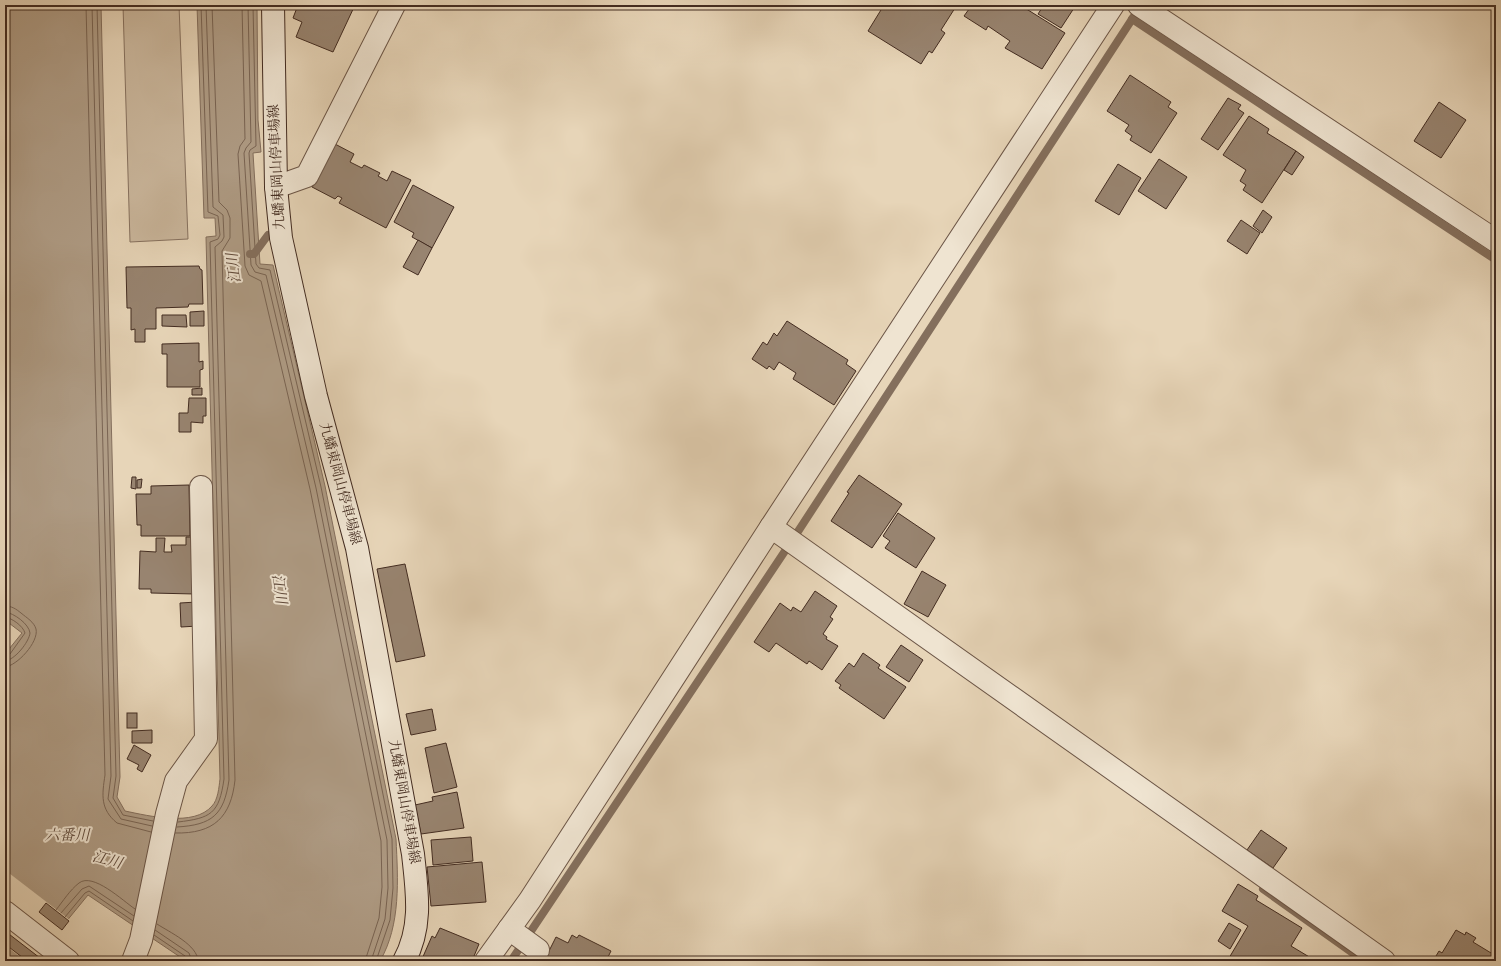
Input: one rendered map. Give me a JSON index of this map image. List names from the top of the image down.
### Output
{
  "streets": {
    "street": ["九蟠東岡山停車場線"]
  },
  "water": ["江川", "六番川"]
}
